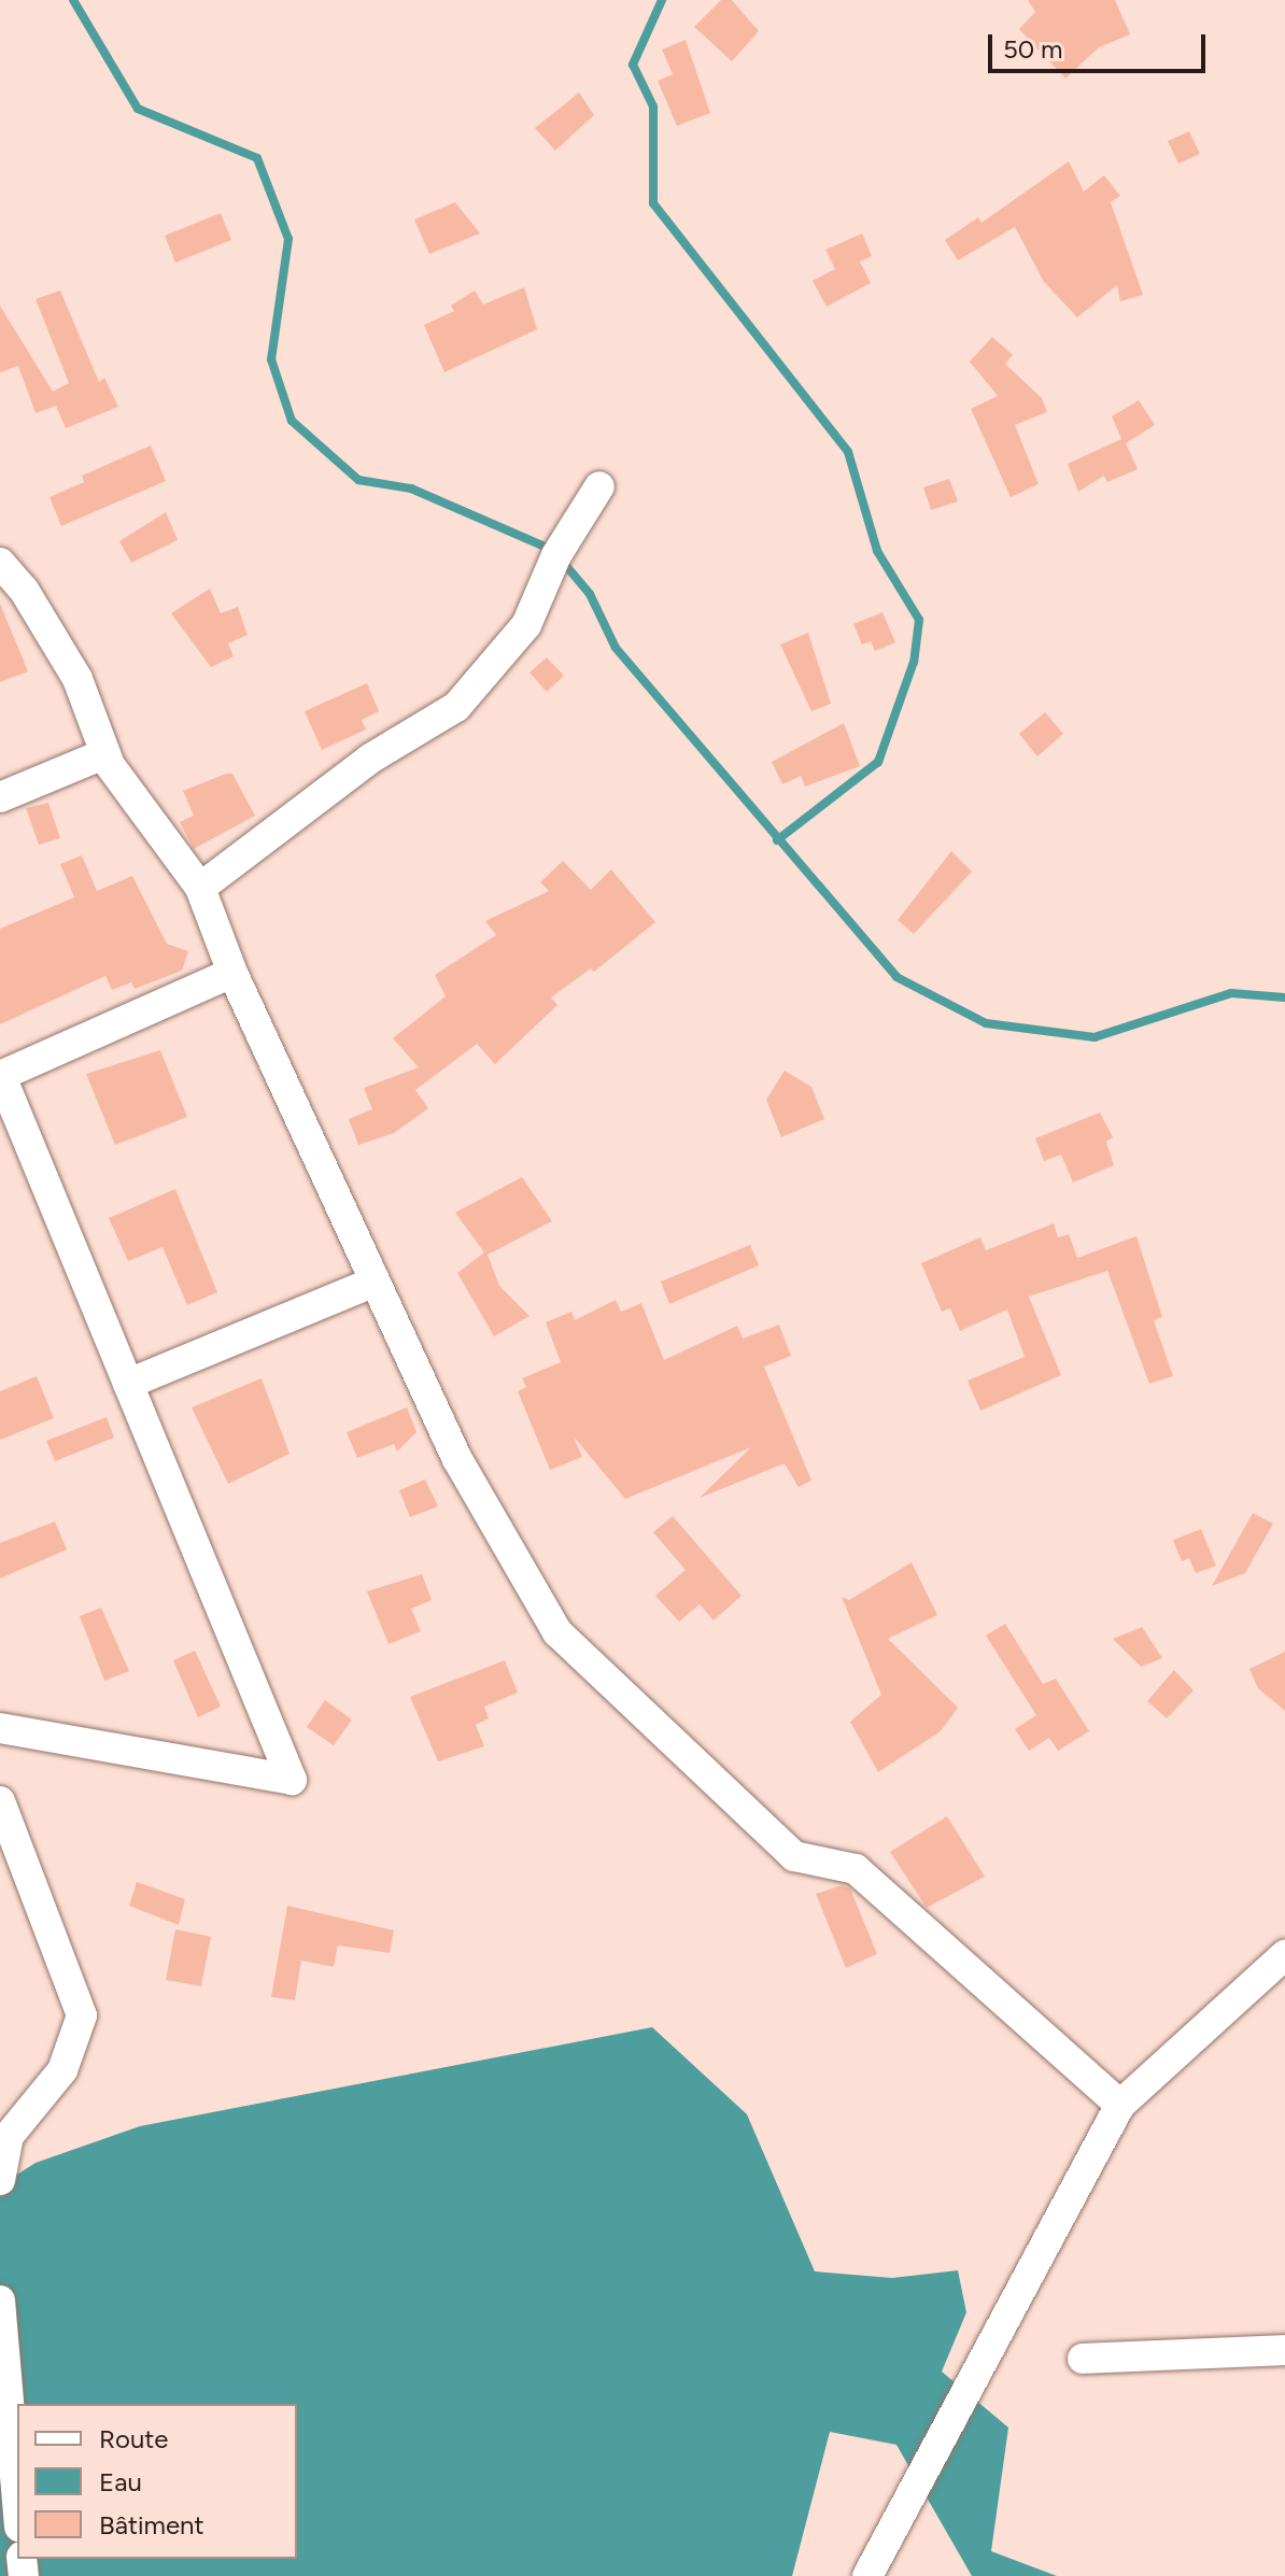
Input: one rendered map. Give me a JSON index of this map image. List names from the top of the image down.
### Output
{
  "legend": ["Route", "Eau", "Bâtiment"],
  "scale_bar": "50 m"
}
